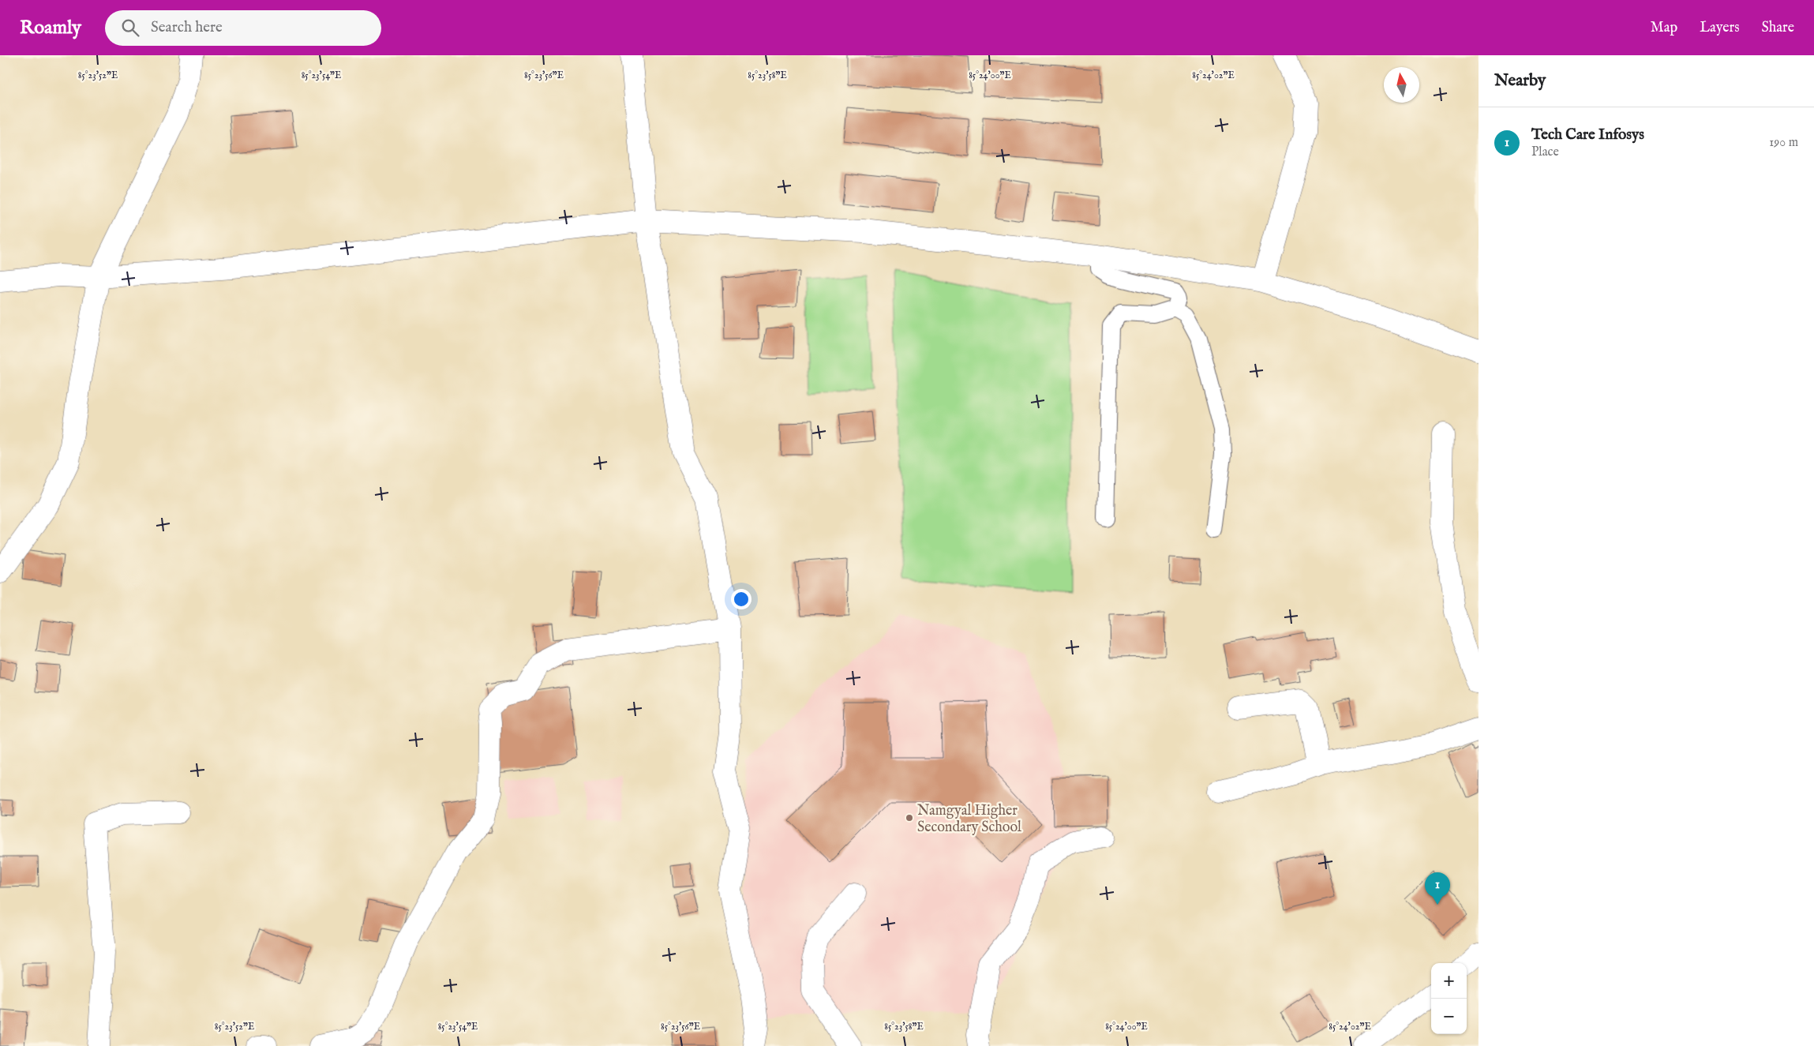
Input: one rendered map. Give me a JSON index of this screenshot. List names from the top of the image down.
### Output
{
  "places": ["Namgyal Higher Secondary School"],
  "north": "top",
  "page": {
    "header": "Roamly",
    "search": "Search here",
    "nav": ["Map", "Layers", "Share"],
    "heading": "Nearby",
    "list": [
      {
        "mark": "1",
        "name": "Tech Care Infosys",
        "note": "Place",
        "value": "190 m"
      }
    ],
    "pins": "1",
    "map_buttons": ["+", "−"]
  },
  "coordinates": [
    "85°23'52\"E",
    "85°23'54\"E",
    "85°23'56\"E",
    "85°23'58\"E",
    "85°24'00\"E",
    "85°24'02\"E"
  ]
}
